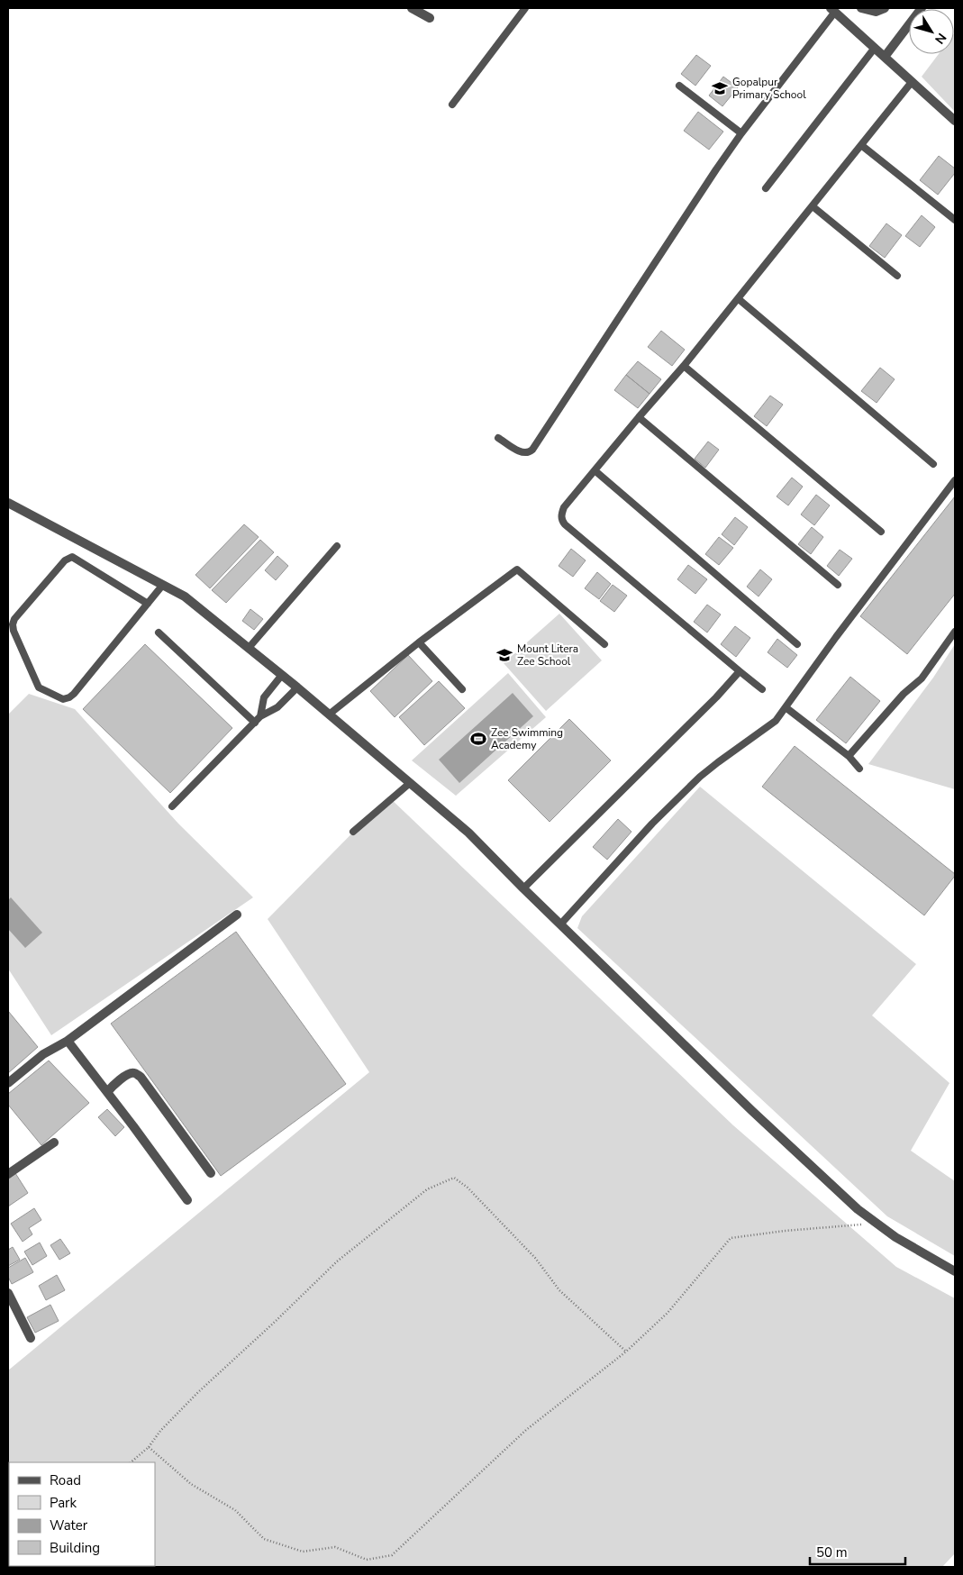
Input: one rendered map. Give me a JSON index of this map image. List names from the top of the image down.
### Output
{
  "places": {
    "school or university": ["Gopalpur Primary School", "Mount Litera Zee School"],
    "sports": ["Zee Swimming Academy"]
  },
  "legend": [
    "Road",
    "Park",
    "Water",
    "Building"
  ],
  "scale_bar": "50 m",
  "north": "bottom right"
}
